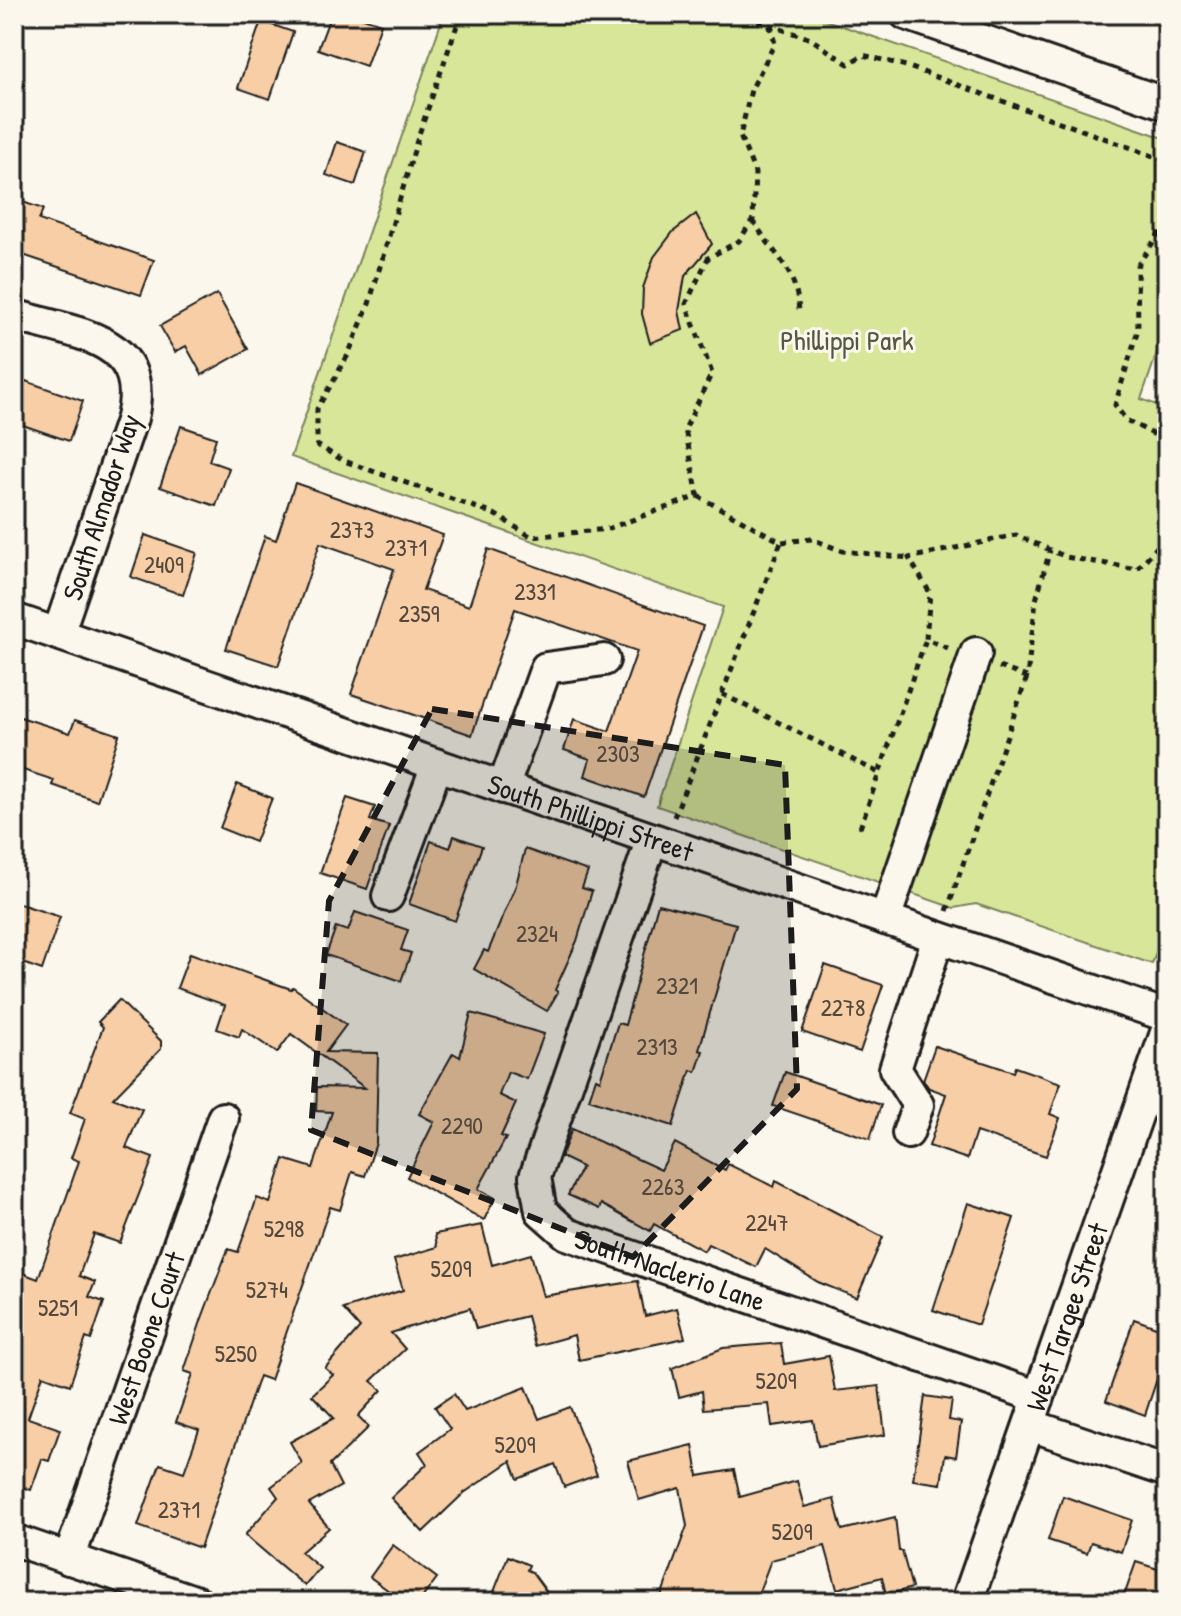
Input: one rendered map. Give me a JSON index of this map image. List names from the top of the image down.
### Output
{
  "streets": {
    "street": [
      "South Almador Way",
      "South Phillippi Street",
      "South Naclerio Lane",
      "West Targee Street",
      "West Boone Court"
    ]
  },
  "crossings": [
    ["South Almador Way", "South Phillippi Street"],
    ["South Phillippi Street", "South Naclerio Lane"],
    ["South Naclerio Lane", "West Targee Street"]
  ],
  "parks": ["Phillippi Park"],
  "house_numbers": [
    "2373",
    "2371",
    "2409",
    "2331",
    "2359",
    "2303",
    "2324",
    "2321",
    "2278",
    "2313",
    "2290",
    "2263",
    "2247",
    "5298",
    "5209",
    "5274",
    "5251",
    "5250",
    "5209",
    "5209",
    "2371",
    "5209"
  ]
}
